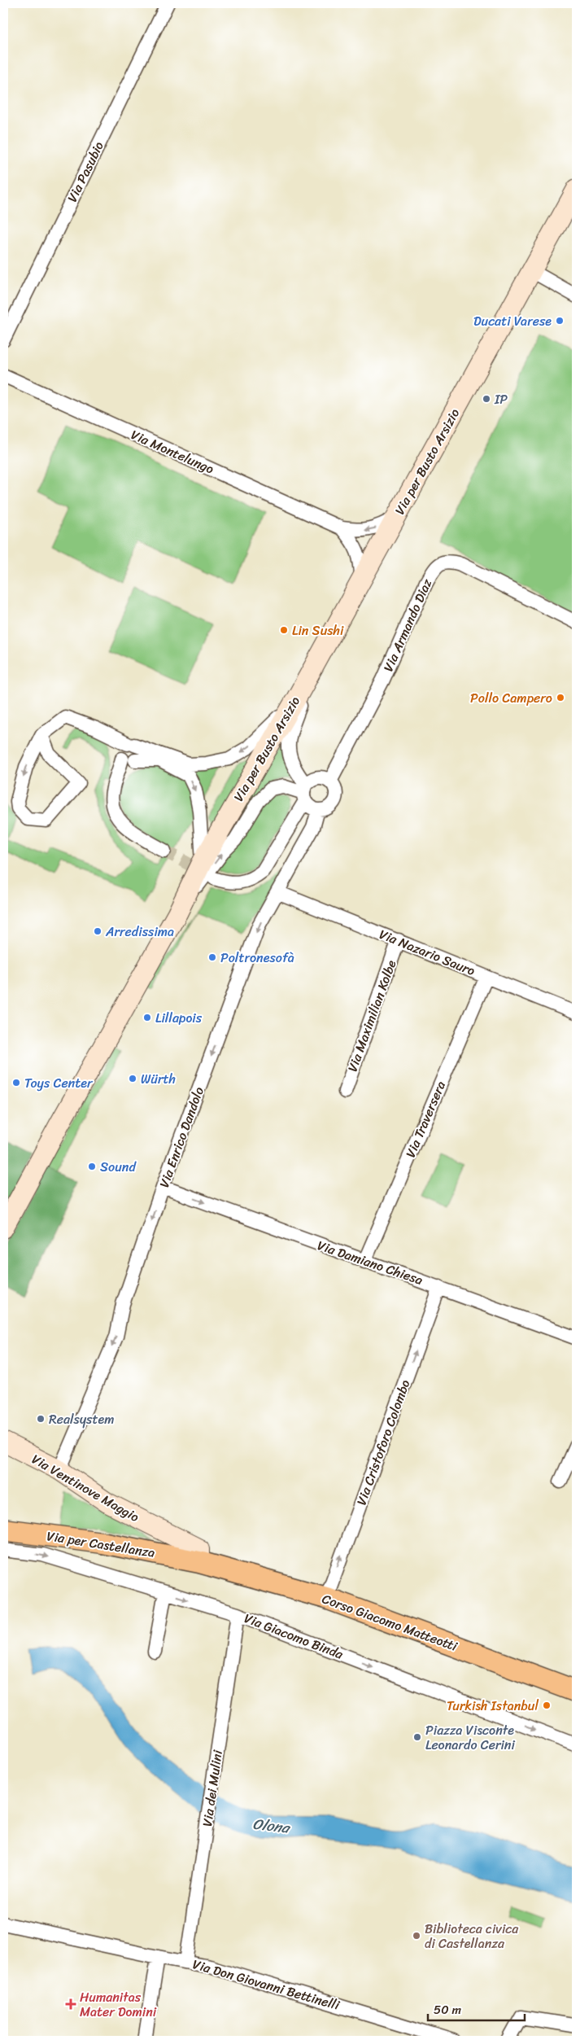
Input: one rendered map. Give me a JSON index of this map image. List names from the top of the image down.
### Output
{
  "streets": {
    "main road": [
      "Via per Busto Arsizio",
      "Via Ventinove Maggio",
      "Via per Castellanza",
      "Corso Giacomo Matteotti"
    ],
    "street": [
      "Via Pasubio",
      "Via Montelungo",
      "Via Armando Diaz",
      "Via Nazario Sauro",
      "Via Maximilian Kolbe",
      "Via Traversera",
      "Via Enrico Dandolo",
      "Via Damiano Chiesa",
      "Via Cristoforo Colombo",
      "Via Giacomo Binda",
      "Via dei Mulini",
      "Via Don Giovanni Bettinelli"
    ]
  },
  "crossings": [
    ["Via Montelungo", "Via per Busto Arsizio"],
    ["Via Armando Diaz", "Via Enrico Dandolo"],
    ["Via Nazario Sauro", "Via Maximilian Kolbe"],
    ["Via Nazario Sauro", "Via Traversera"],
    ["Via Nazario Sauro", "Via Enrico Dandolo"],
    ["Via Traversera", "Via Damiano Chiesa"],
    ["Via Enrico Dandolo", "Via Damiano Chiesa"],
    ["Via Enrico Dandolo", "Via Ventinove Maggio"],
    ["Via Damiano Chiesa", "Via Cristoforo Colombo"],
    ["Via Cristoforo Colombo", "Corso Giacomo Matteotti"],
    ["Via Ventinove Maggio", "Via per Castellanza"],
    ["Via Ventinove Maggio", "Corso Giacomo Matteotti"],
    ["Via per Castellanza", "Corso Giacomo Matteotti"],
    ["Via Giacomo Binda", "Via dei Mulini"],
    ["Via dei Mulini", "Via Don Giovanni Bettinelli"]
  ],
  "one_way": [
    "Via Enrico Dandolo",
    "Via Damiano Chiesa",
    "Via Cristoforo Colombo",
    "Via Giacomo Binda"
  ],
  "water": ["Olona"],
  "places": {
    "other": [
      "Ducati Varese",
      "IP",
      "Lin Sushi",
      "Pollo Campero",
      "Arredissima",
      "Poltronesofà",
      "Lillapois",
      "Würth",
      "Toys Center",
      "Sound",
      "Realsystem",
      "Turkish Istanbul",
      "Piazza Visconte Leonardo Cerini",
      "Biblioteca civica di Castellanza"
    ],
    "health": ["Humanitas Mater Domini"]
  },
  "scale_bar": "50 m"
}
